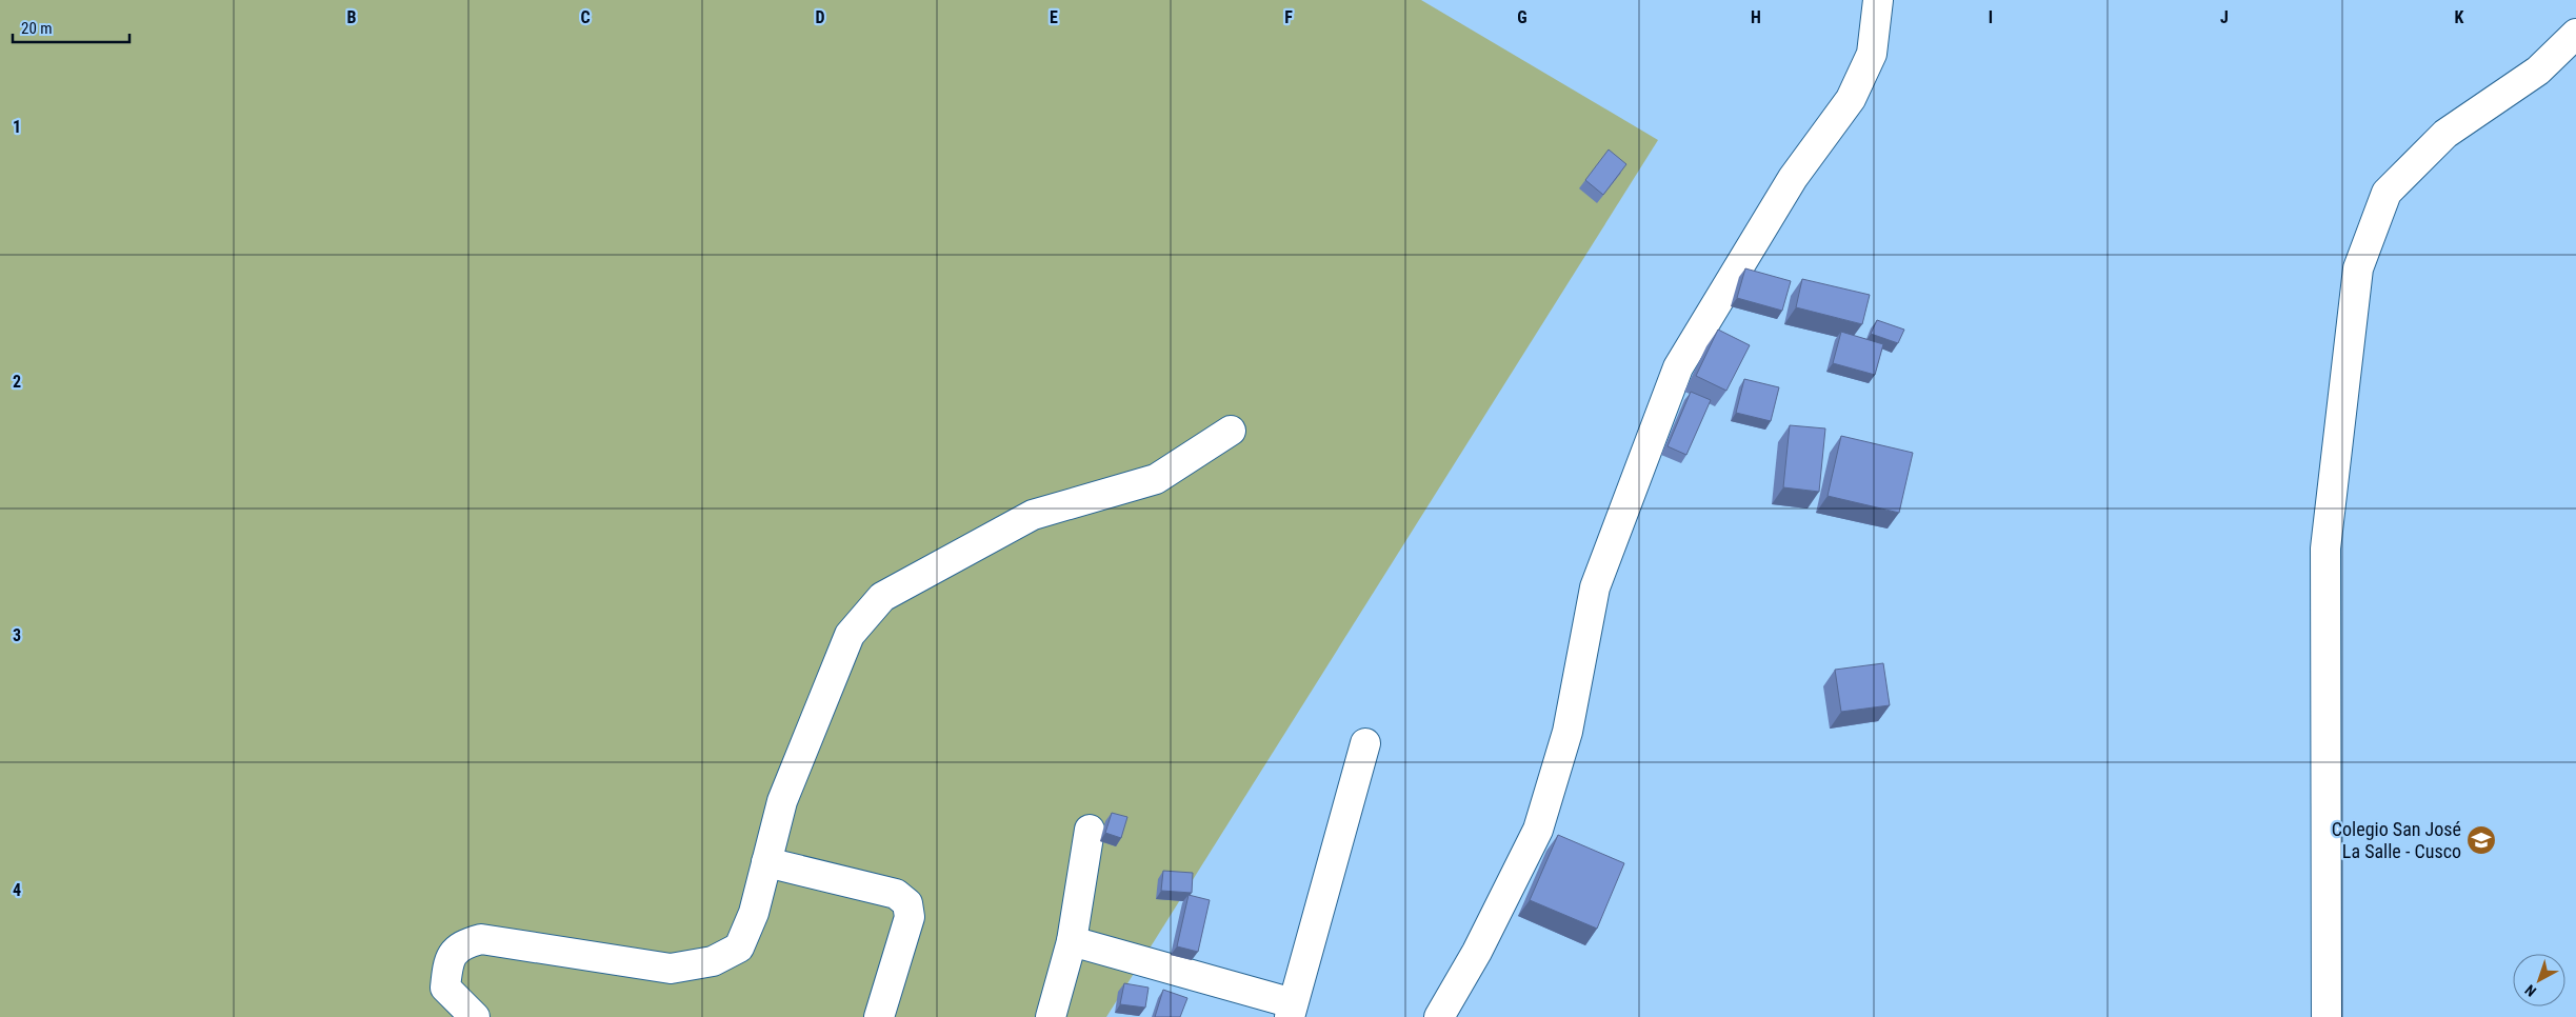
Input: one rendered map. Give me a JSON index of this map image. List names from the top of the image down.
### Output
{
  "places": {
    "school or university": ["Colegio San José La Salle - Cusco"]
  },
  "scale_bar": "20 m",
  "north": "bottom left",
  "grid": {
    "columns": [
      "B",
      "C",
      "D",
      "E",
      "F",
      "G",
      "H",
      "I",
      "J",
      "K"
    ],
    "rows": [
      "1",
      "2",
      "3",
      "4"
    ]
  }
}
